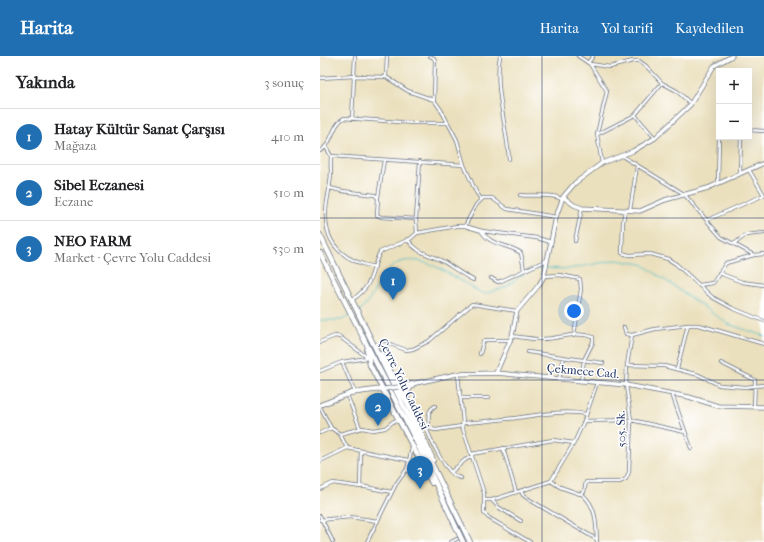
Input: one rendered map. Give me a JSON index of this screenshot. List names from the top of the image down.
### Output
{
  "streets": {
    "highway": ["Çevre Yolu Caddesi"],
    "street": ["Çekmece Cad.", "505. Sk."]
  },
  "crossings": [
    ["Çekmece Cad.", "505. Sk."]
  ],
  "page": {
    "header": "Harita",
    "nav": ["Harita", "Yol tarifi", "Kaydedilen"],
    "heading": ["Yakında", "3 sonuç"],
    "map_buttons": ["+", "−"],
    "list": [
      {
        "mark": "1",
        "name": "Hatay Kültür Sanat Çarşısı",
        "note": "Mağaza",
        "value": "410 m"
      },
      {
        "mark": "2",
        "name": "Sibel Eczanesi",
        "note": "Eczane",
        "value": "510 m"
      },
      {
        "mark": "3",
        "name": "NEO FARM",
        "note": "Market · Çevre Yolu Caddesi",
        "value": "530 m"
      }
    ],
    "pins": ["1", "2", "3"]
  }
}
